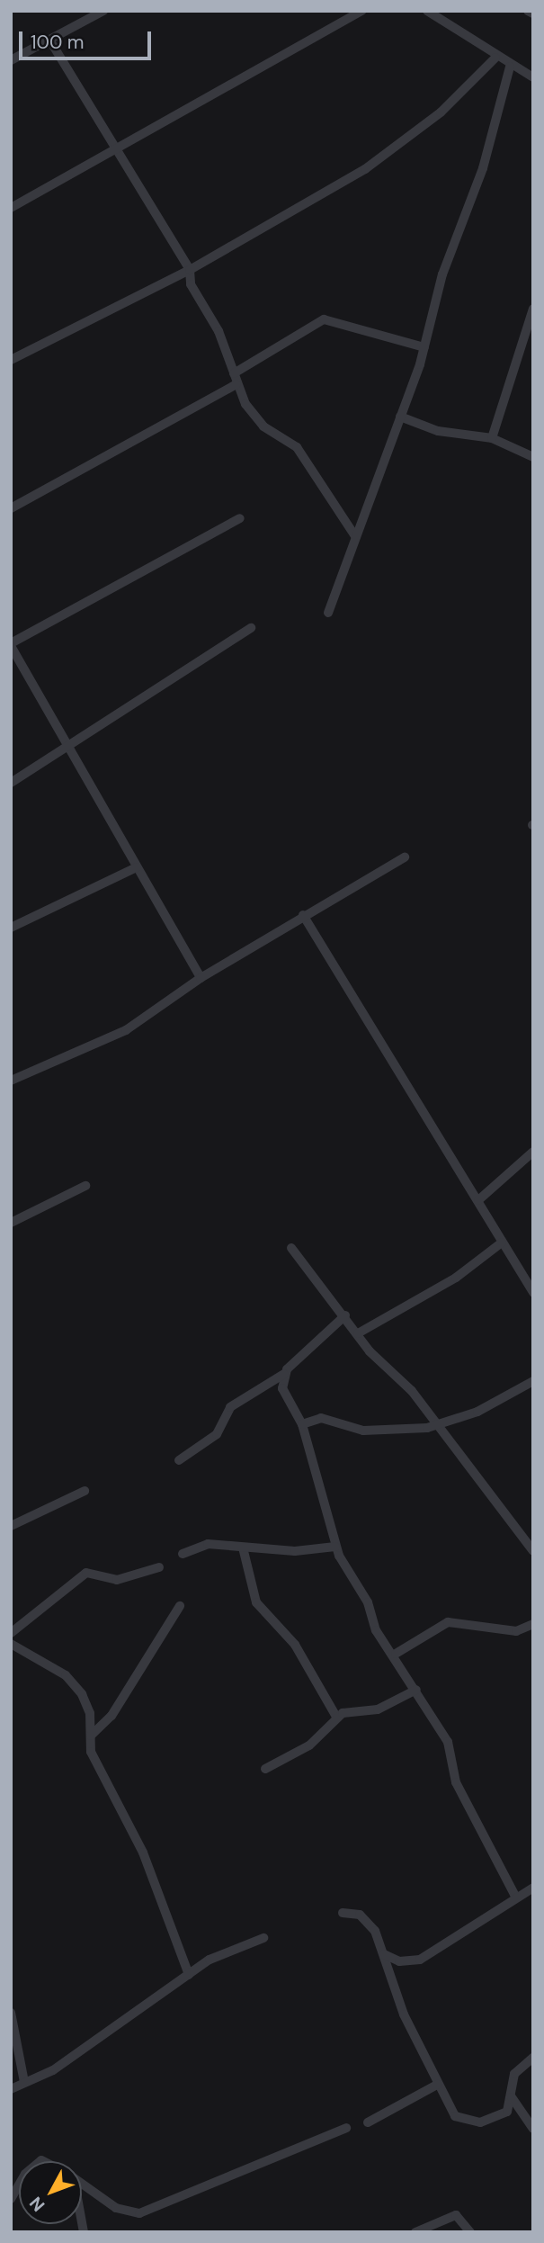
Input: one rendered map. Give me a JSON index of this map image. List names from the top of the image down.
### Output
{
  "scale_bar": "100 m",
  "north": "bottom left"
}
